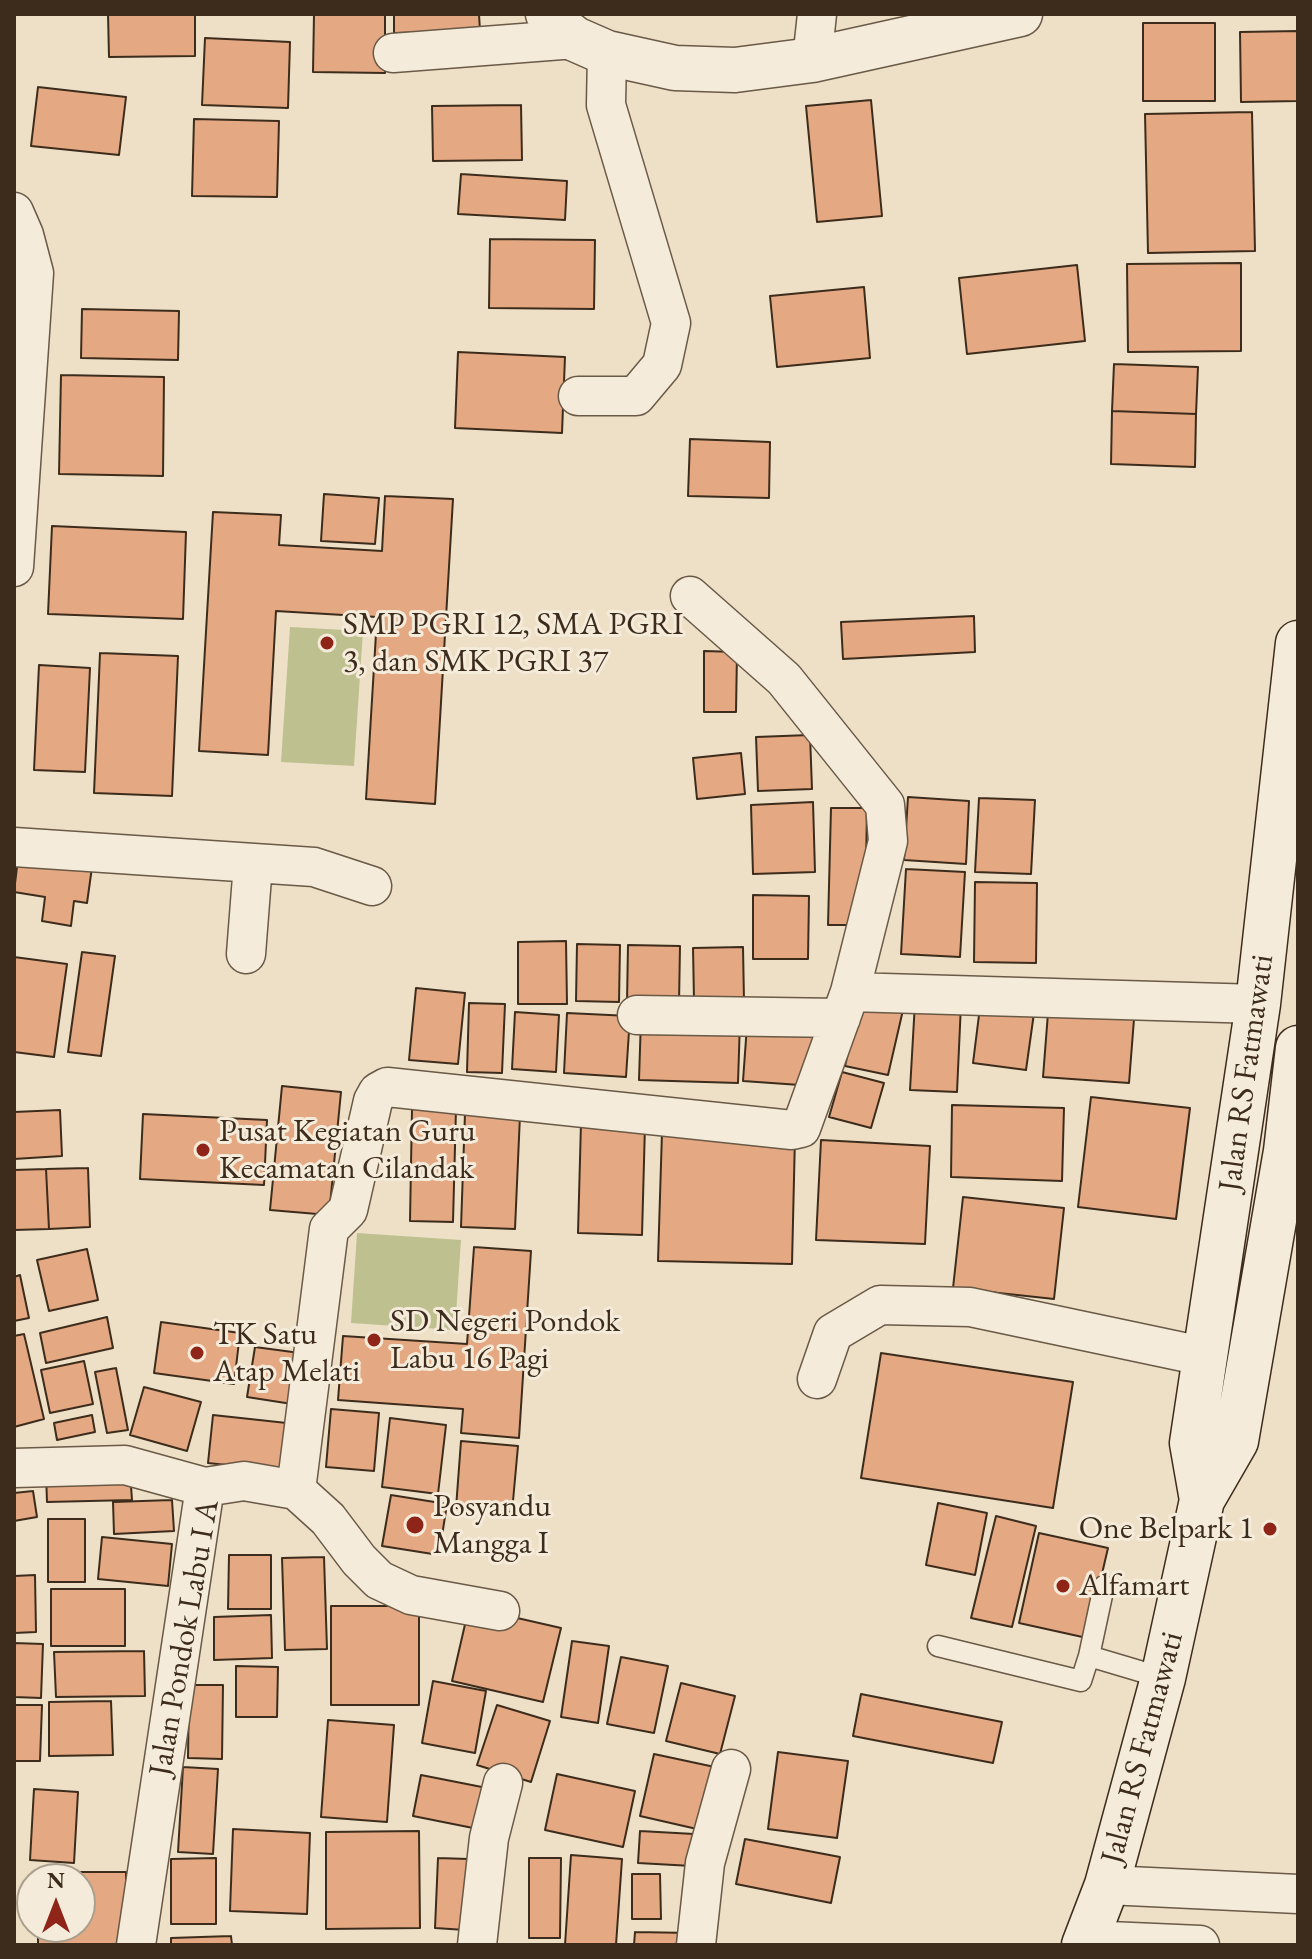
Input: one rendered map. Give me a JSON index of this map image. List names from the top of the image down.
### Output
{
  "streets": {
    "main road": ["Jalan RS Fatmawati"],
    "street": ["Jalan Pondok Labu I A"]
  },
  "places": [
    "SMP PGRI 12, SMA PGRI 3, dan SMK PGRI 37",
    "Pusat Kegiatan Guru Kecamatan Cilandak",
    "SD Negeri Pondok Labu 16 Pagi",
    "TK Satu Atap Melati",
    "Posyandu Mangga I",
    "One Belpark 1",
    "Alfamart"
  ],
  "north": "top"
}
